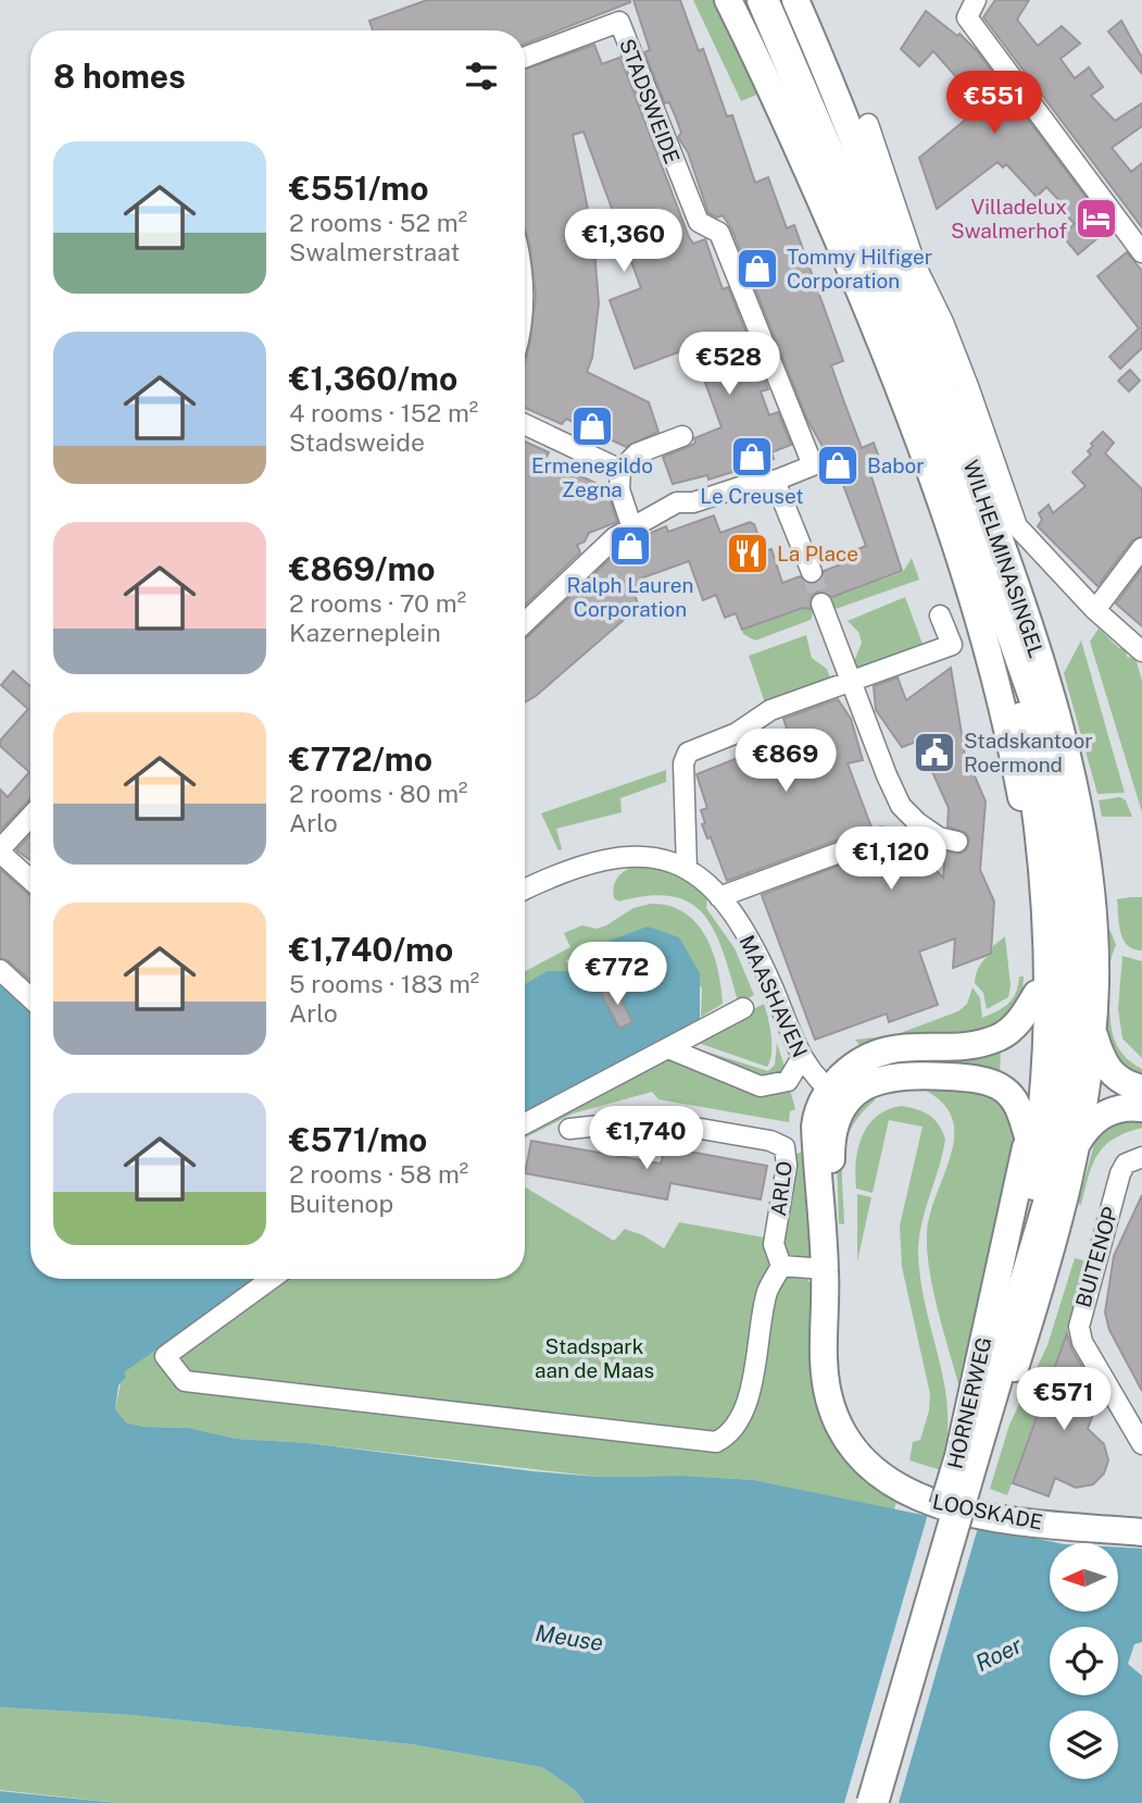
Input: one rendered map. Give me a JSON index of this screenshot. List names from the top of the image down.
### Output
{
  "streets": {
    "main road": ["WILHELMINASINGEL", "HORNERWEG", "LOOSKADE"],
    "street": [
      "STADSWEIDE",
      "MAASHAVEN",
      "ARLO",
      "BUITENOP"
    ]
  },
  "crossings": [
    ["WILHELMINASINGEL", "HORNERWEG"],
    ["MAASHAVEN", "LOOSKADE"]
  ],
  "water": ["Meuse", "Roer"],
  "parks": ["Stadspark aan de Maas"],
  "places": {
    "hotel": ["Villadelux Swalmerhof"],
    "shop": [
      "Tommy Hilfiger Corporation",
      "Ermenegildo Zegna",
      "Le Creuset",
      "Babor",
      "Ralph Lauren Corporation"
    ],
    "restaurant": ["La Place"],
    "public building": ["Stadskantoor Roermond"]
  },
  "north": "left",
  "page": {
    "heading": "8 homes",
    "price": [
      "€551",
      "€1,360",
      "€528",
      "€869",
      "€1,120",
      "€772",
      "€1,740",
      "€571"
    ],
    "list": [
      {
        "name": "€551/mo",
        "note": "2 rooms · 52 m² · Swalmerstraat"
      },
      {
        "name": "€1,360/mo",
        "note": "4 rooms · 152 m² · Stadsweide"
      },
      {
        "name": "€869/mo",
        "note": "2 rooms · 70 m² · Kazerneplein"
      },
      {
        "name": "€772/mo",
        "note": "2 rooms · 80 m² · Arlo"
      },
      {
        "name": "€1,740/mo",
        "note": "5 rooms · 183 m² · Arlo"
      },
      {
        "name": "€571/mo",
        "note": "2 rooms · 58 m² · Buitenop"
      }
    ]
  }
}
